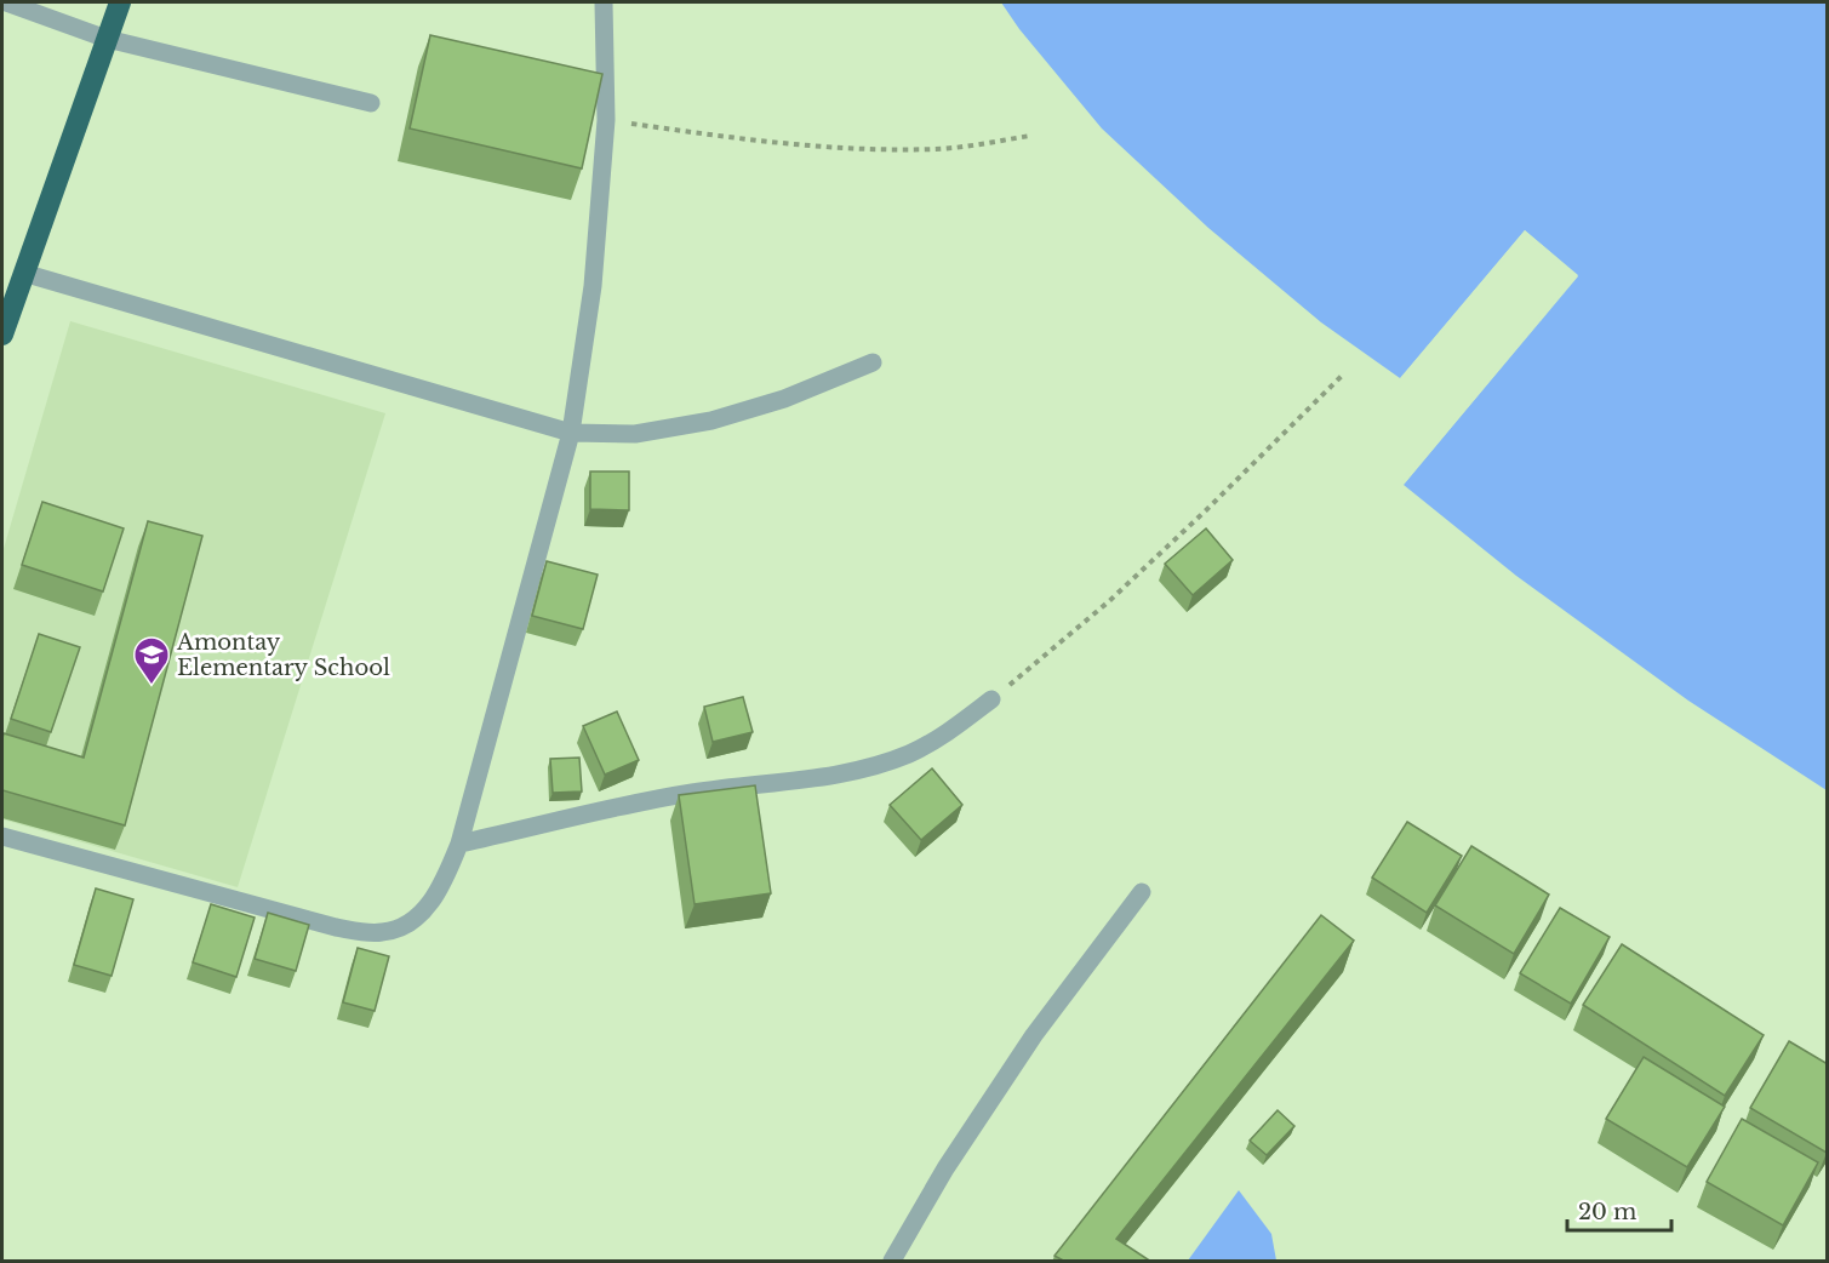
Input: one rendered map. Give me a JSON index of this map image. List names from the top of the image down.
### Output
{
  "places": {
    "school or university": ["Amontay Elementary School"]
  },
  "scale_bar": "20 m"
}
